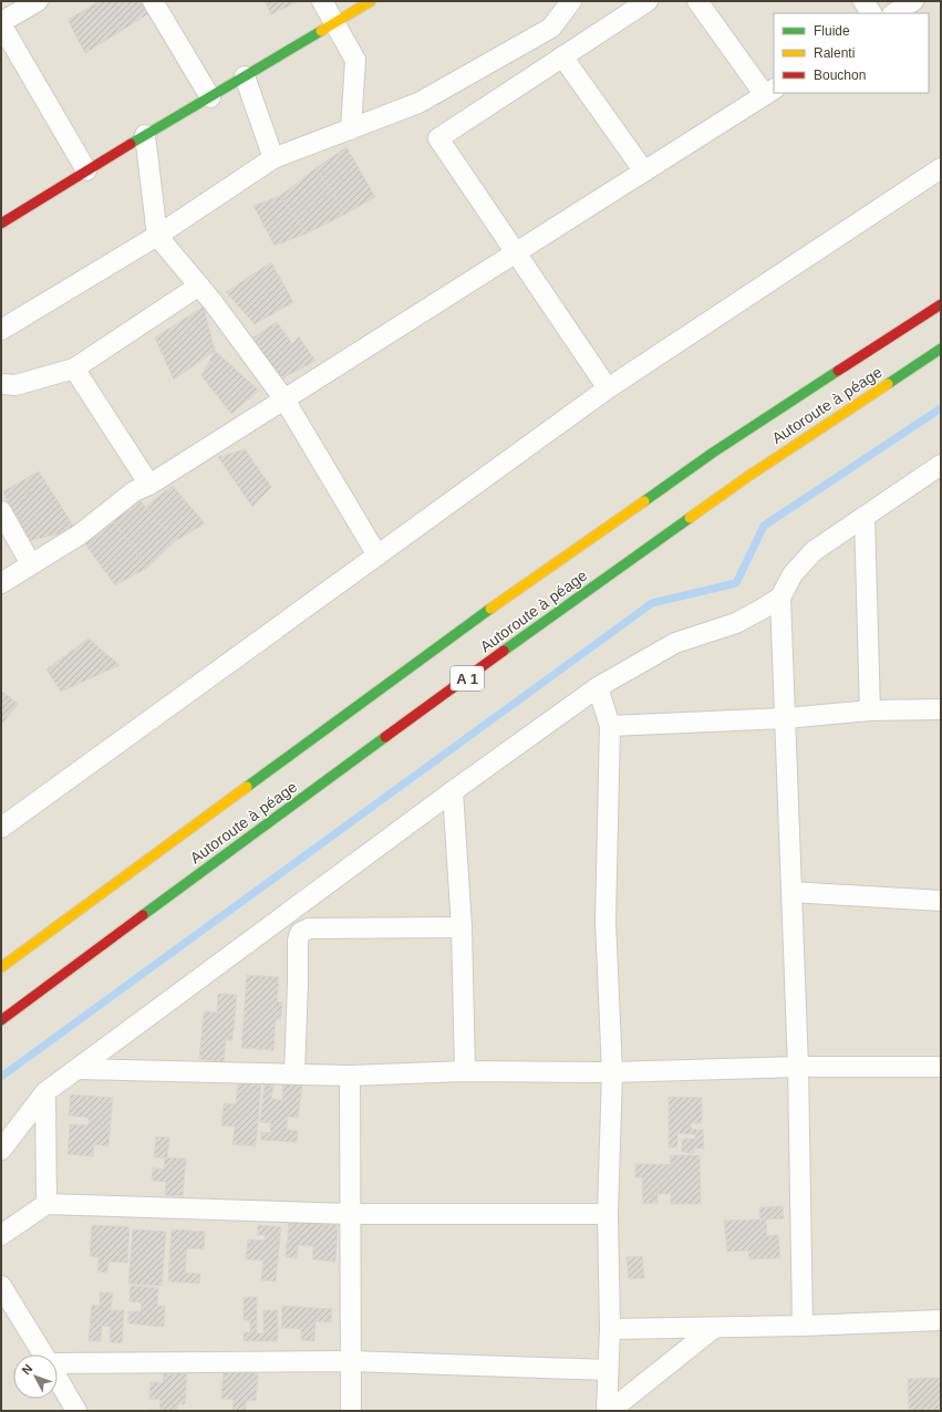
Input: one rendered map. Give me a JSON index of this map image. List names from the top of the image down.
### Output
{
  "streets": {
    "main road": ["Autoroute à péage", "A 1"]
  },
  "legend": ["Fluide", "Ralenti", "Bouchon"],
  "north": "top left"
}
